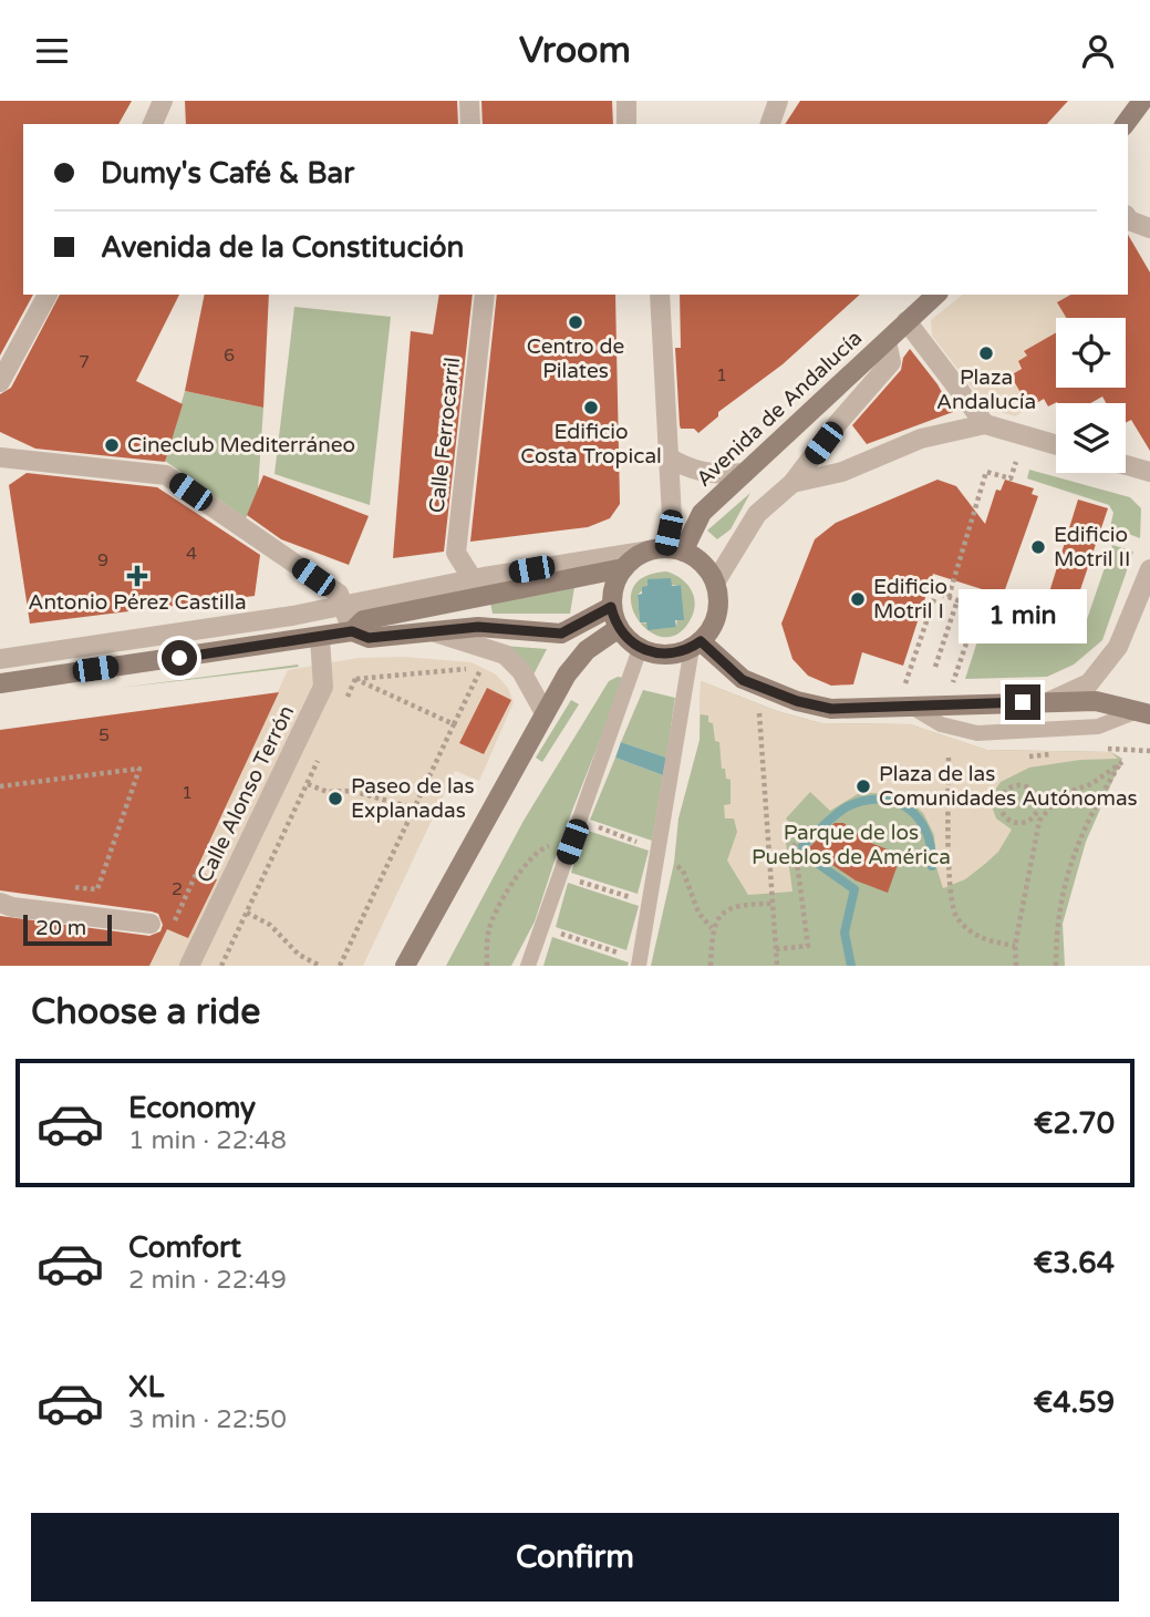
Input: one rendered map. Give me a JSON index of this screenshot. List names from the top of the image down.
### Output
{
  "streets": {
    "main road": ["Avenida de Andalucía"],
    "street": ["Calle Ferrocarril", "Calle Alonso Terrón"]
  },
  "parks": ["Parque de los Pueblos de América"],
  "places": {
    "other": [
      "Centro de Pilates",
      "Plaza Andalucía",
      "Edificio Costa Tropical",
      "Cineclub Mediterráneo",
      "Edificio Motril II",
      "Edificio Motril I",
      "Plaza de las Comunidades Autónomas",
      "Paseo de las Explanadas"
    ],
    "health": ["Antonio Pérez Castilla"]
  },
  "house_numbers": [
    "6",
    "7",
    "1",
    "4",
    "9",
    "5",
    "1",
    "2"
  ],
  "scale_bar": "20 m",
  "page": {
    "header": "Vroom",
    "banner": ["Dumy's Café & Bar", "Avenida de la Constitución"],
    "bubble": "1 min",
    "scale": "20 m",
    "heading": "Choose a ride",
    "list": [
      {
        "name": "Economy",
        "note": "1 min · 22:48",
        "value": "€2.70"
      },
      {
        "name": "Comfort",
        "note": "2 min · 22:49",
        "value": "€3.64"
      },
      {
        "name": "XL",
        "note": "3 min · 22:50",
        "value": "€4.59"
      }
    ],
    "buttons": "Confirm"
  }
}
